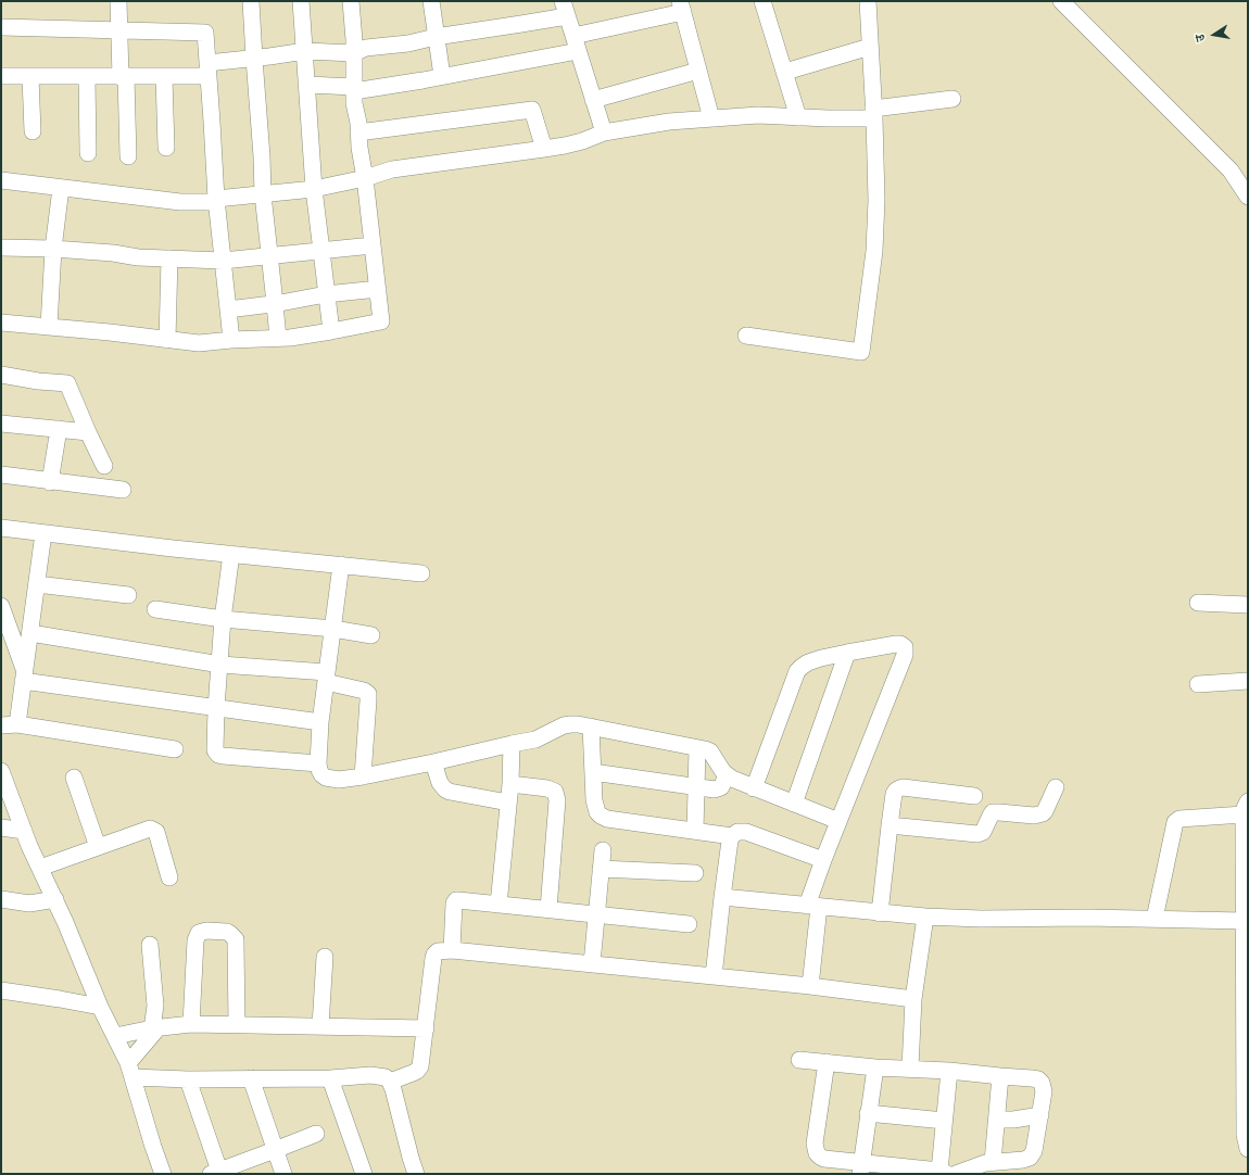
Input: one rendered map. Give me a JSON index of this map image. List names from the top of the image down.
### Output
{
  "north": "left"
}
